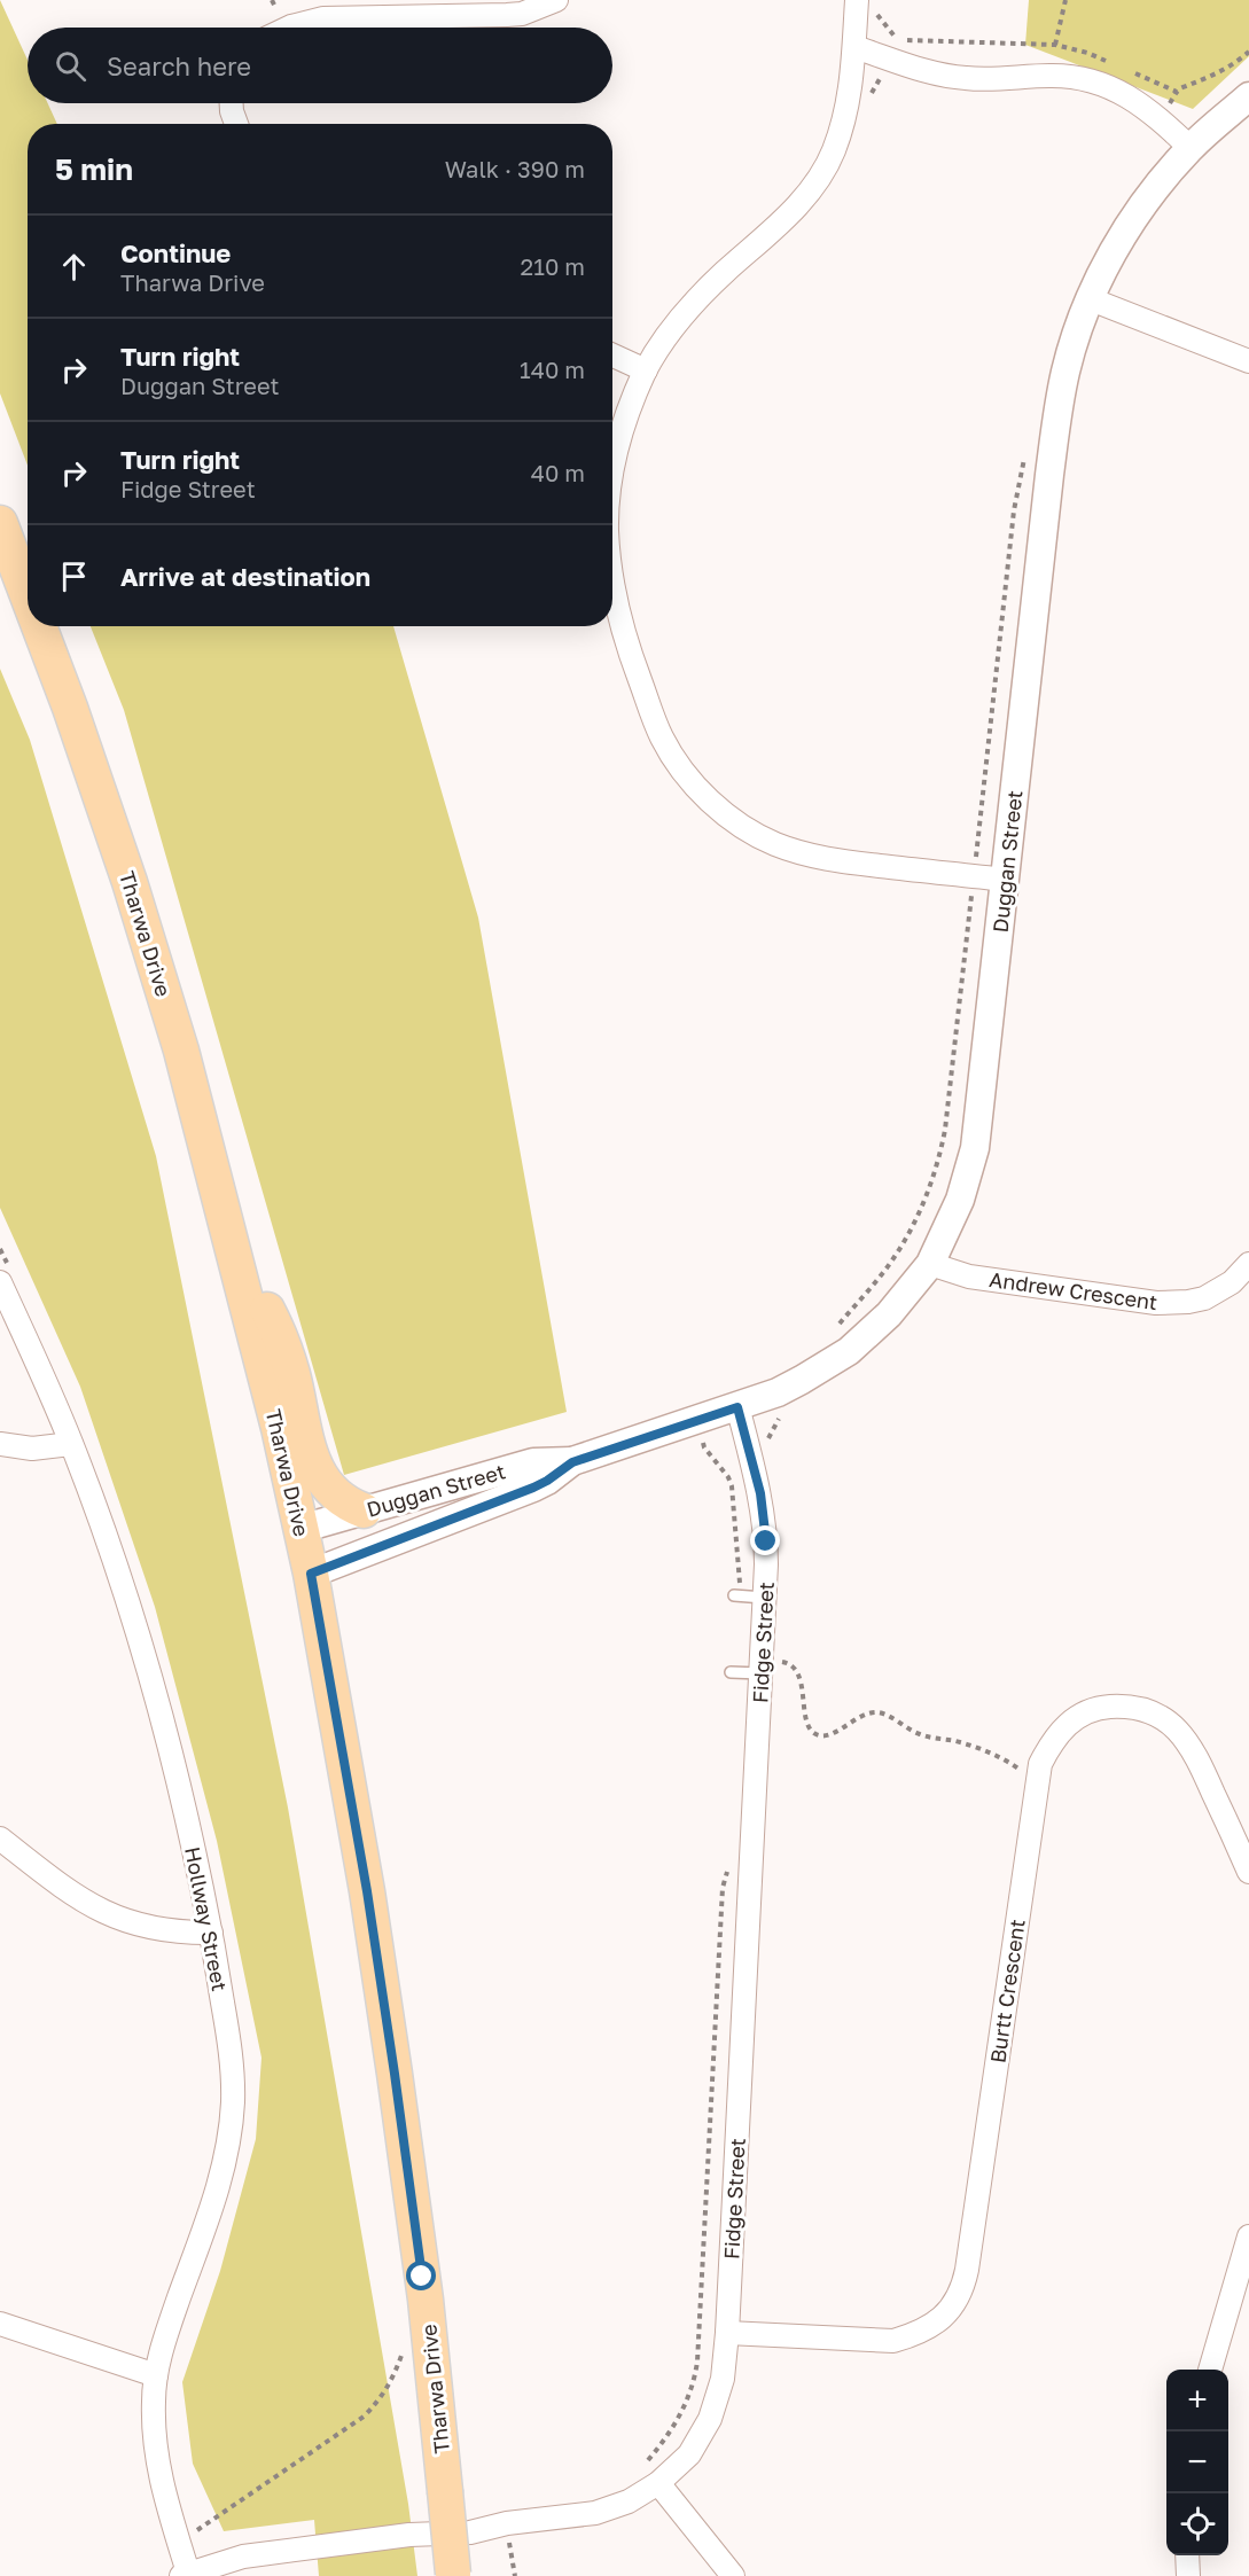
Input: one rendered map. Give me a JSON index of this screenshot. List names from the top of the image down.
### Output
{
  "streets": {
    "main road": ["Tharwa Drive"],
    "street": [
      "Duggan Street",
      "Andrew Crescent",
      "Fidge Street",
      "Hollway Street",
      "Burtt Crescent"
    ]
  },
  "crossings": [
    ["Duggan Street", "Tharwa Drive"],
    ["Duggan Street", "Andrew Crescent"],
    ["Duggan Street", "Fidge Street"],
    ["Fidge Street", "Hollway Street"],
    ["Fidge Street", "Burtt Crescent"]
  ],
  "page": {
    "search": "Search here",
    "heading": ["5 min", "Walk · 390 m"],
    "list": [
      ["Continue", "Tharwa Drive", "210 m"],
      ["Turn right", "Duggan Street", "140 m"],
      ["Turn right", "Fidge Street", "40 m"],
      "Arrive at destination"
    ],
    "map_buttons": ["+", "−"]
  }
}
